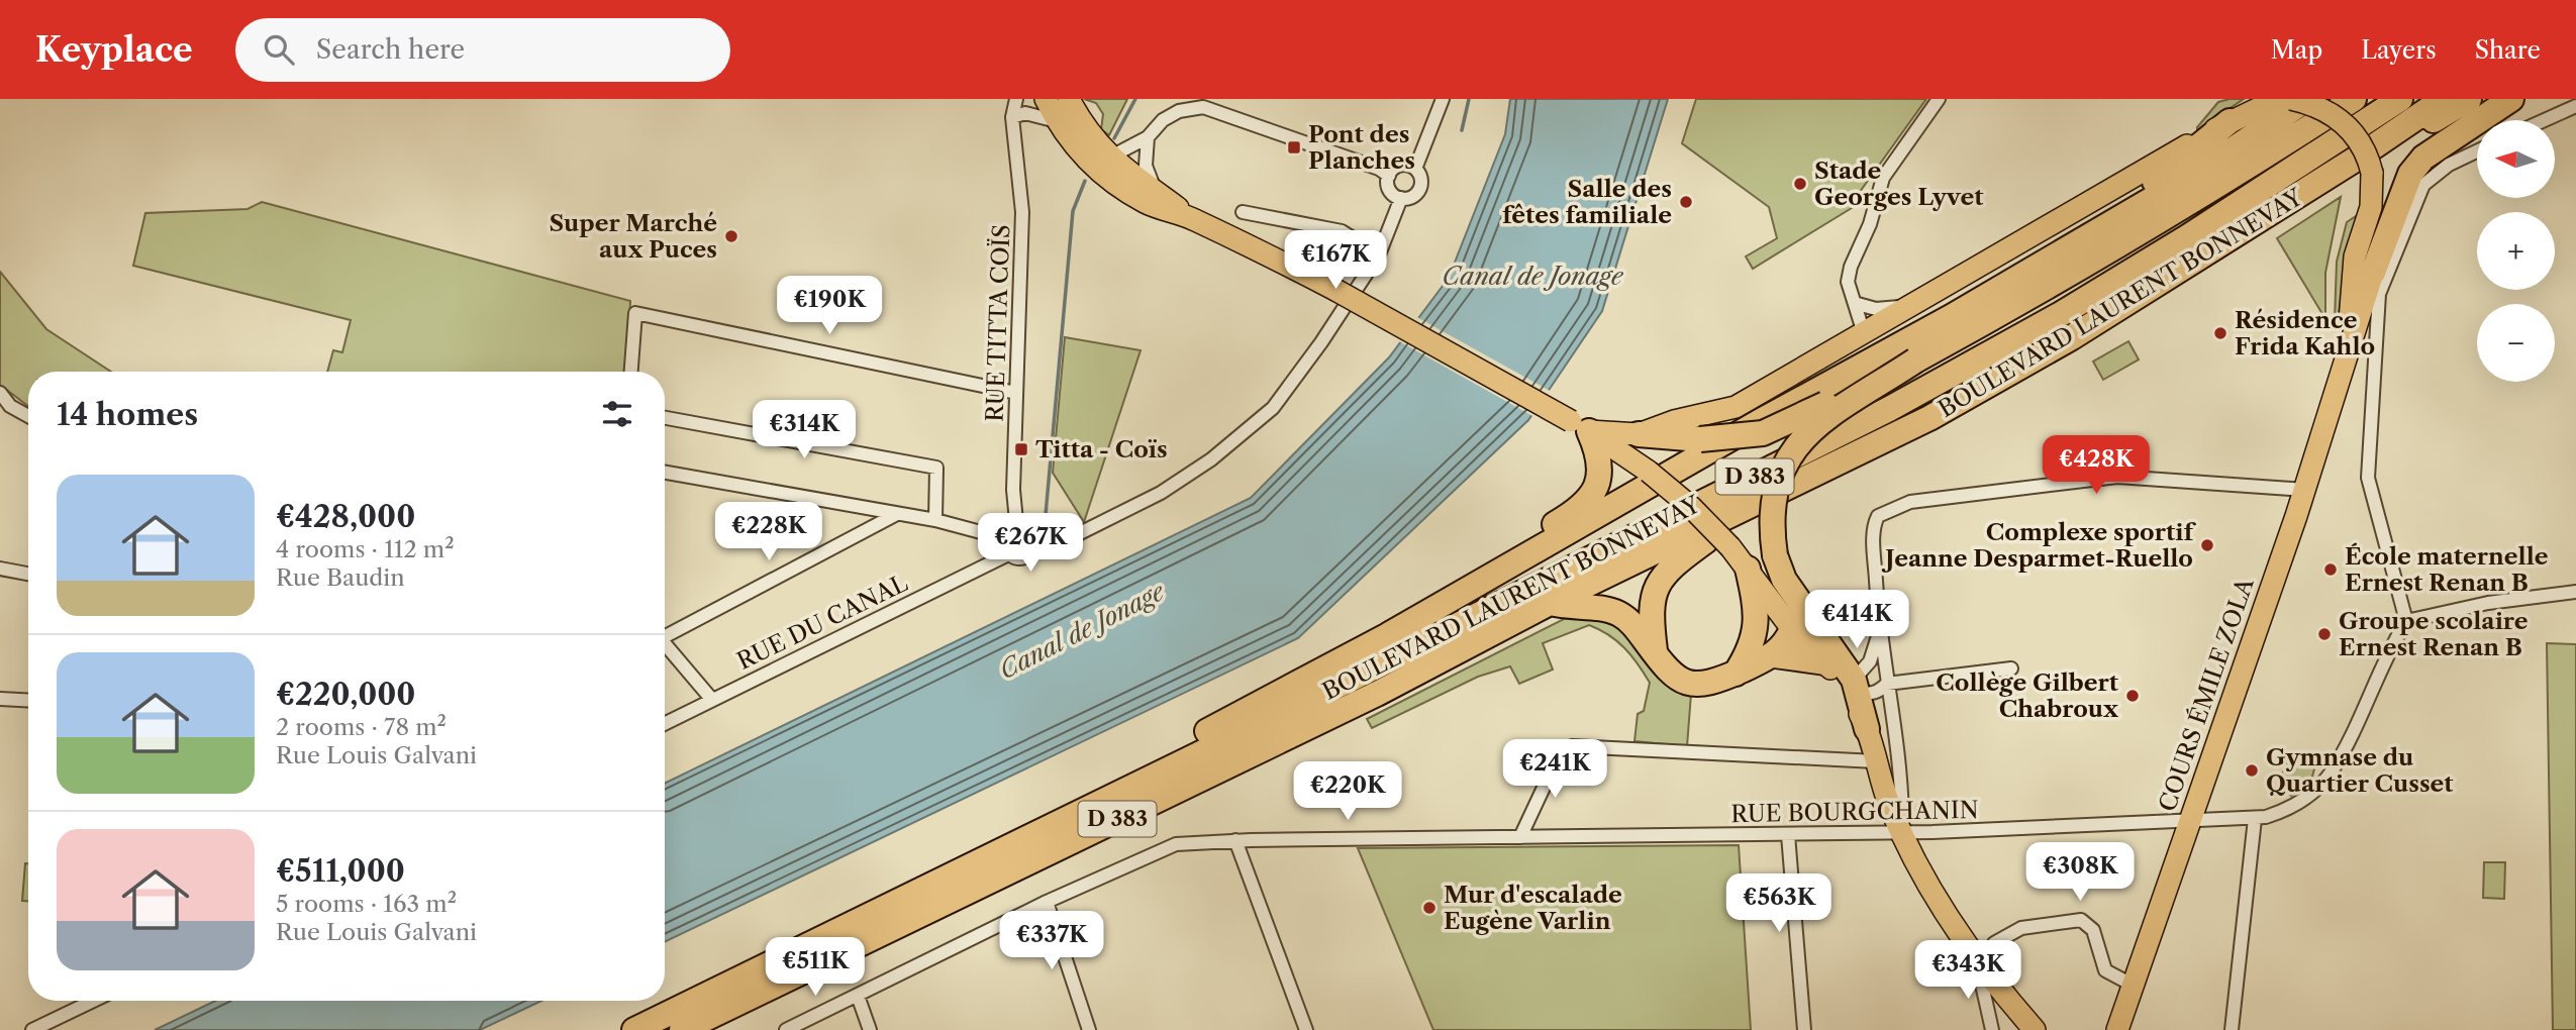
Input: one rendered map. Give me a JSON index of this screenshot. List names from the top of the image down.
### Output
{
  "streets": {
    "highway": ["BOULEVARD LAURENT BONNEVAY", "D 383"],
    "main road": ["COURS ÉMILE ZOLA"],
    "street": ["RUE TITTA COÏS", "RUE DU CANAL", "RUE BOURGCHANIN"]
  },
  "crossings": [
    ["BOULEVARD LAURENT BONNEVAY", "COURS ÉMILE ZOLA"],
    ["RUE TITTA COÏS", "RUE DU CANAL"],
    ["COURS ÉMILE ZOLA", "RUE BOURGCHANIN"]
  ],
  "water": ["Canal de Jonage"],
  "places": {
    "transit": ["Pont des Planches", "Titta - Coïs"],
    "other": [
      "Stade Georges Lyvet",
      "Salle des fêtes familiale",
      "Super Marché aux Puces",
      "Résidence Frida Kahlo",
      "Complexe sportif Jeanne Desparmet-Ruello",
      "École maternelle Ernest Renan B",
      "Groupe scolaire Ernest Renan B",
      "Collège Gilbert Chabroux",
      "Gymnase du Quartier Cusset",
      "Mur d'escalade Eugène Varlin"
    ]
  },
  "north": "left",
  "page": {
    "header": "Keyplace",
    "search": "Search here",
    "nav": ["Map", "Layers", "Share"],
    "map_buttons": ["+", "−"],
    "price": [
      "€167K",
      "€190K",
      "€314K",
      "€428K",
      "€228K",
      "€267K",
      "€414K",
      "€241K",
      "€220K",
      "€308K",
      "€563K",
      "€337K",
      "€511K",
      "€343K"
    ],
    "heading": "14 homes",
    "list": [
      {
        "name": "€428,000",
        "note": "4 rooms · 112 m² · Rue Baudin"
      },
      {
        "name": "€220,000",
        "note": "2 rooms · 78 m² · Rue Louis Galvani"
      },
      {
        "name": "€511,000",
        "note": "5 rooms · 163 m² · Rue Louis Galvani"
      }
    ]
  }
}
